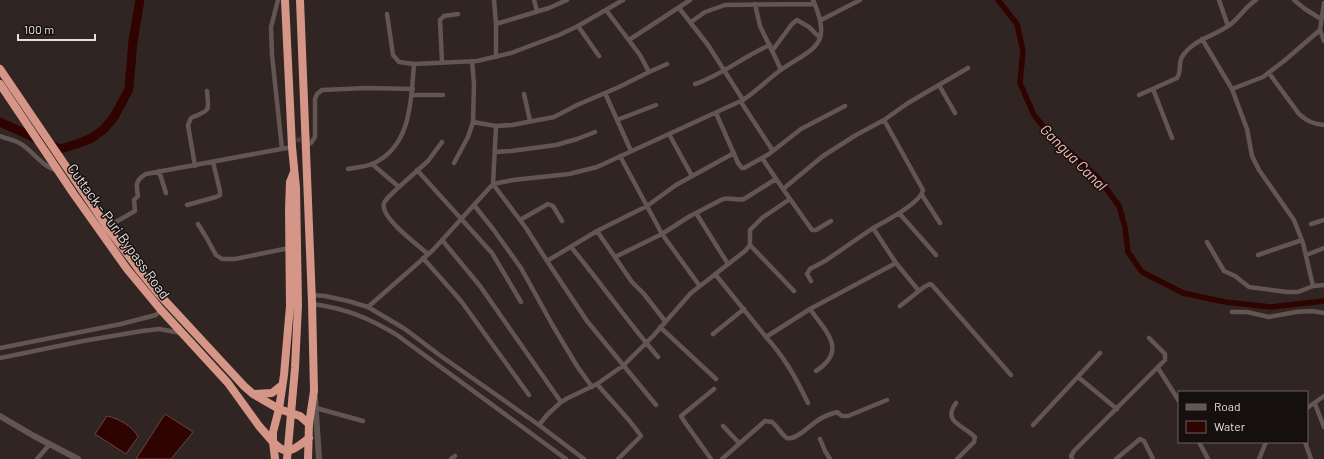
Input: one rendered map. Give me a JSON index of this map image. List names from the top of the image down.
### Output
{
  "streets": {
    "highway": ["Cuttack - Puri Bypass Road"]
  },
  "water": ["Gangua Canal"],
  "legend": ["Road", "Water"],
  "scale_bar": "100 m"
}
